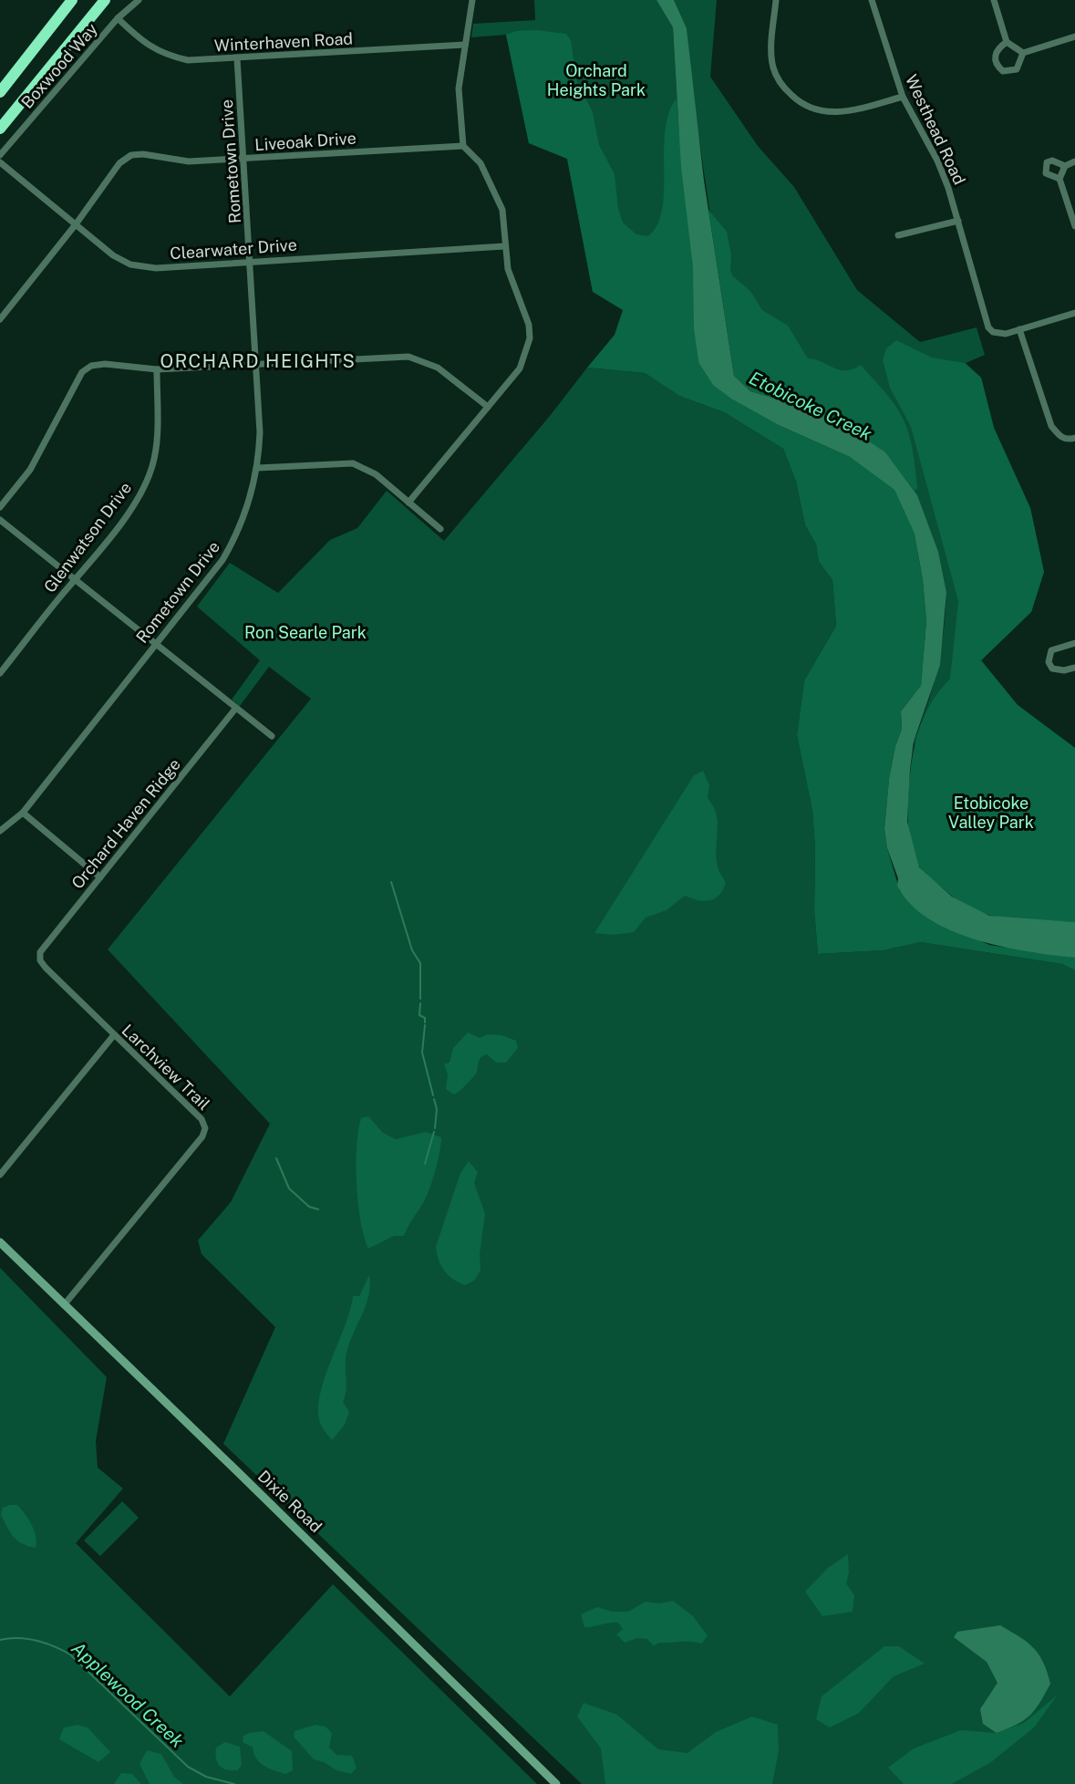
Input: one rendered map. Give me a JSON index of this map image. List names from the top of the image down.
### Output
{
  "streets": {
    "main road": ["Dixie Road"],
    "street": [
      "Winterhaven Road",
      "Boxwood Way",
      "Westhead Road",
      "Liveoak Drive",
      "Rometown Drive",
      "Clearwater Drive",
      "Glenwatson Drive",
      "Orchard Haven Ridge",
      "Larchview Trail"
    ]
  },
  "crossings": [
    ["Winterhaven Road", "Boxwood Way"],
    ["Winterhaven Road", "Rometown Drive"],
    ["Liveoak Drive", "Rometown Drive"],
    ["Liveoak Drive", "Clearwater Drive"],
    ["Rometown Drive", "Clearwater Drive"],
    ["Orchard Haven Ridge", "Larchview Trail"],
    ["Larchview Trail", "Dixie Road"]
  ],
  "districts": ["ORCHARD HEIGHTS"],
  "water": ["Etobicoke Creek", "Applewood Creek"],
  "parks": ["Orchard Heights Park", "Ron Searle Park", "Etobicoke Valley Park"]
}
